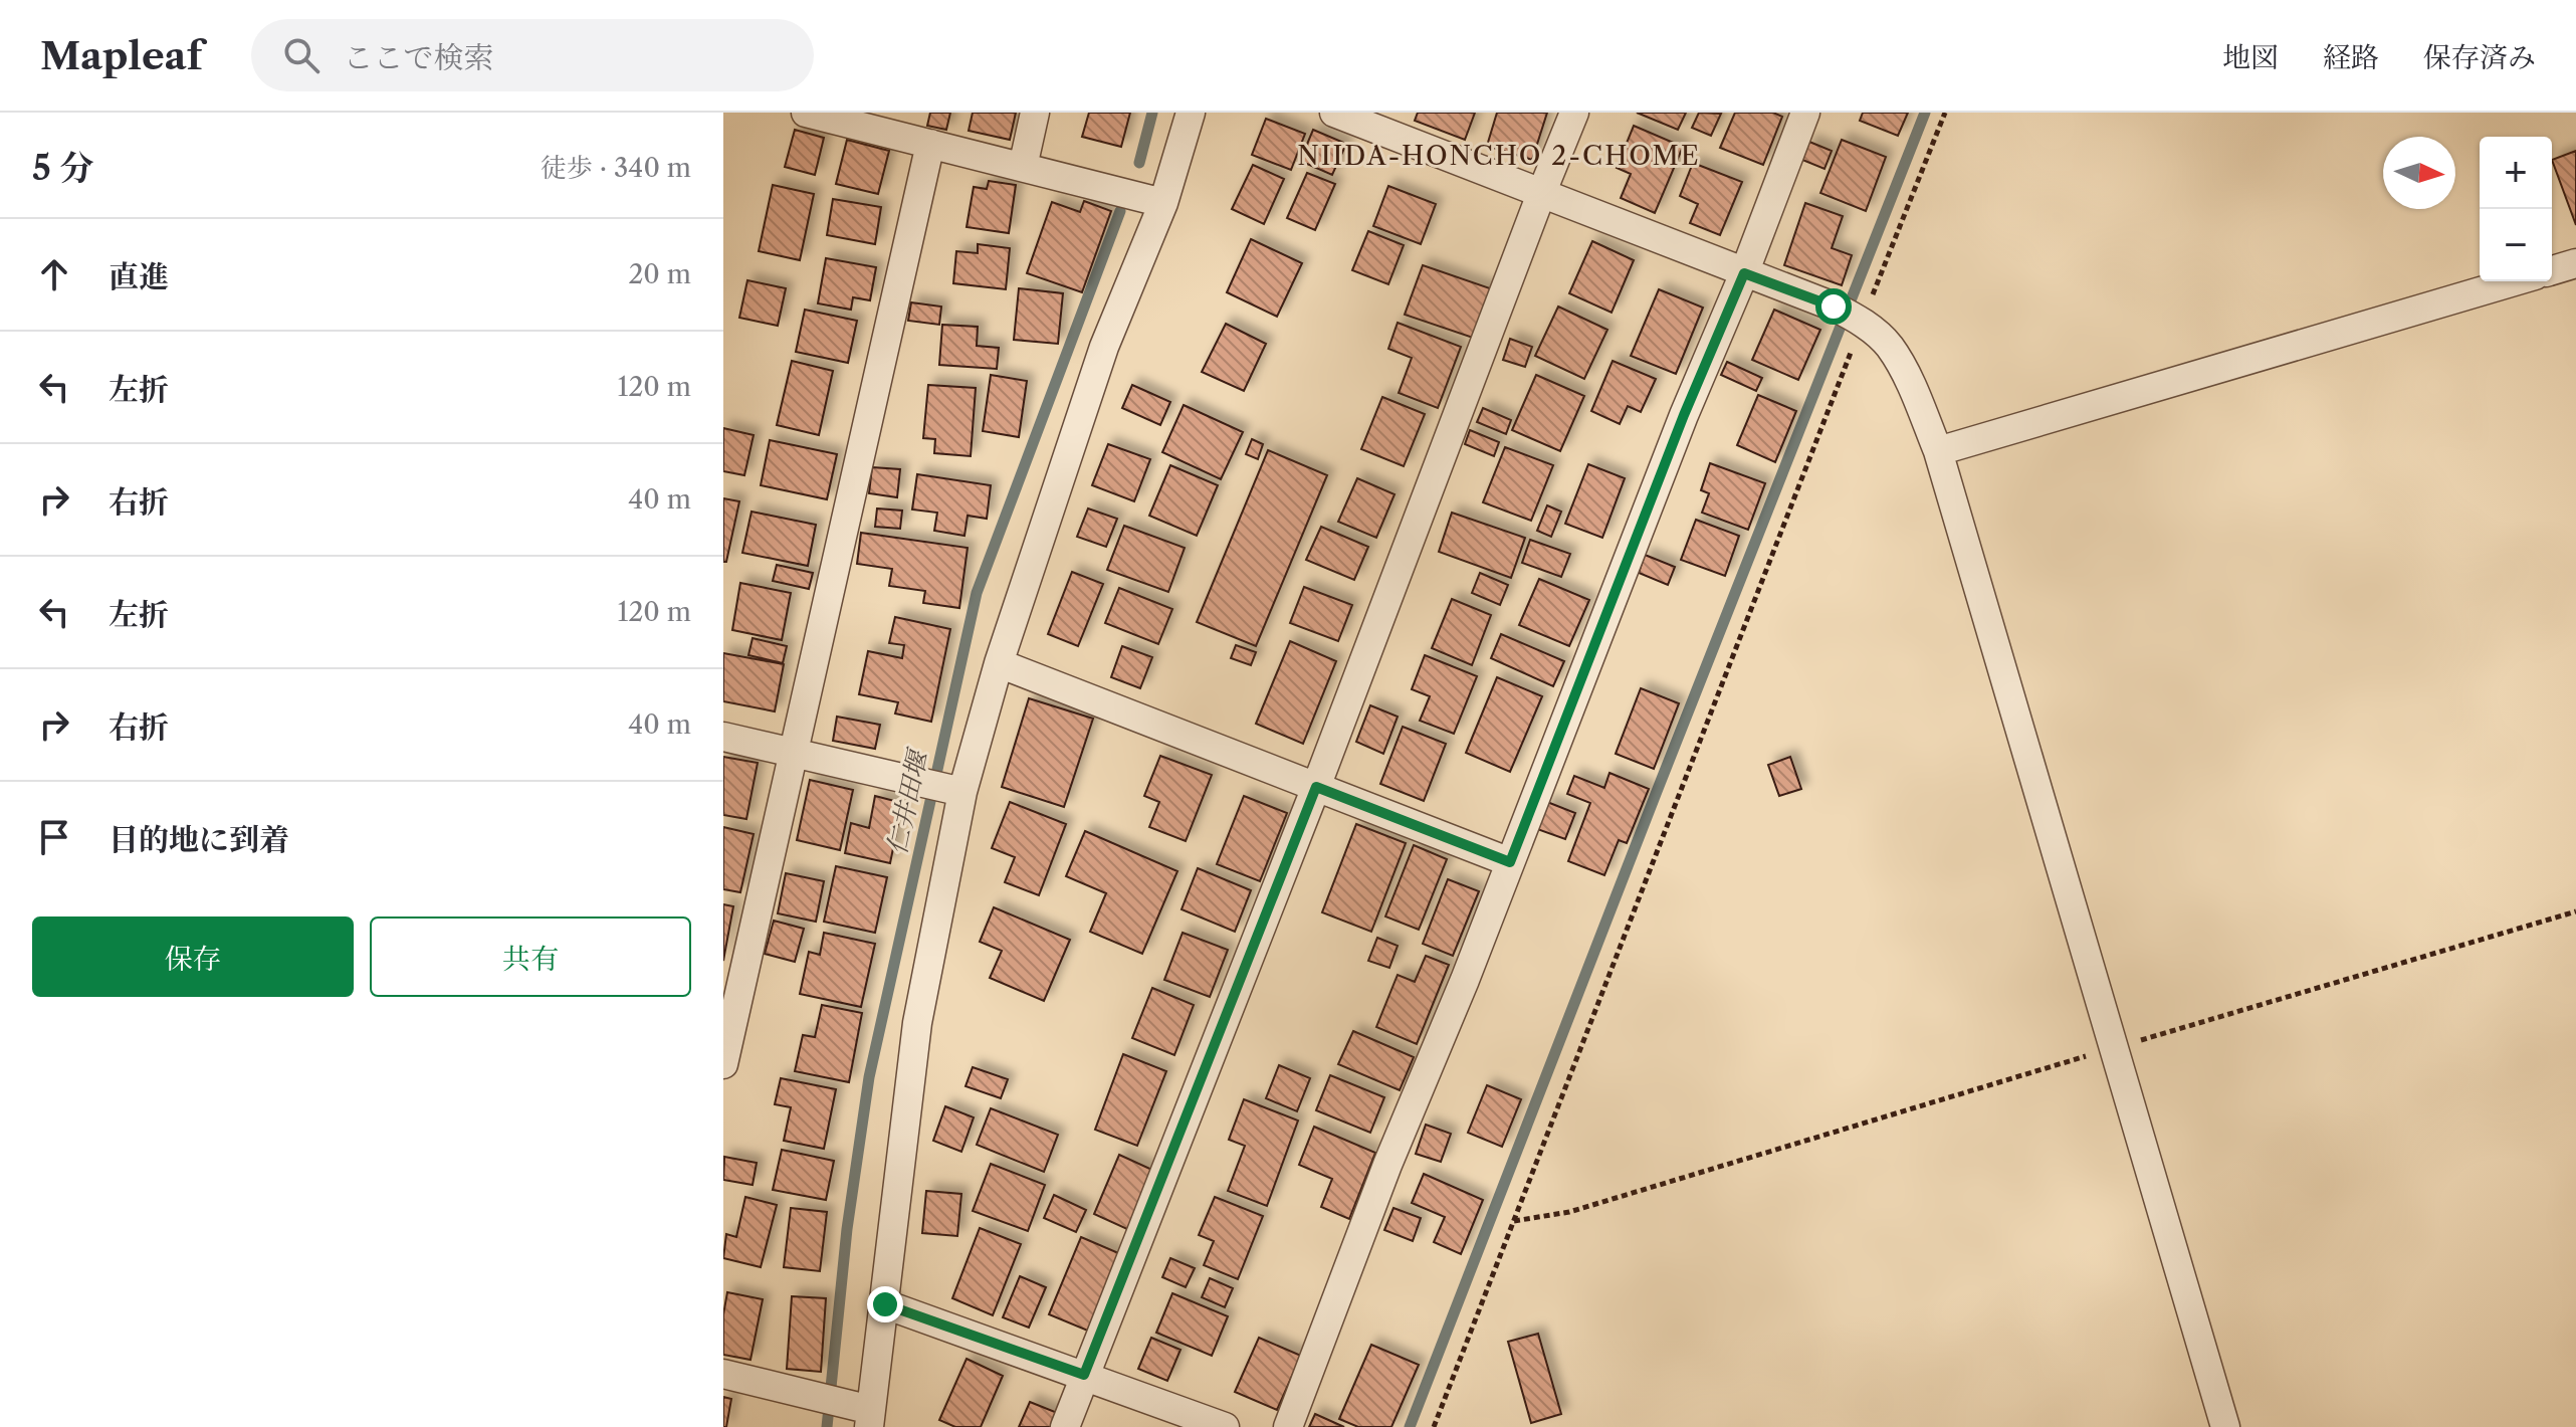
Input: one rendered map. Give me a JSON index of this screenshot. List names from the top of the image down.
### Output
{
  "districts": ["NIIDA-HONCHO 2-CHOME"],
  "water": ["仁井田堰"],
  "north": "right",
  "page": {
    "header": "Mapleaf",
    "search": "ここで検索",
    "nav": ["地図", "経路", "保存済み"],
    "heading": ["5 分", "徒歩 · 340 m"],
    "map_buttons": ["+", "−"],
    "list": [
      ["直進", "20 m"],
      ["左折", "120 m"],
      ["右折", "40 m"],
      ["左折", "120 m"],
      ["右折", "40 m"],
      "目的地に到着"
    ],
    "buttons": ["保存", "共有"]
  }
}
